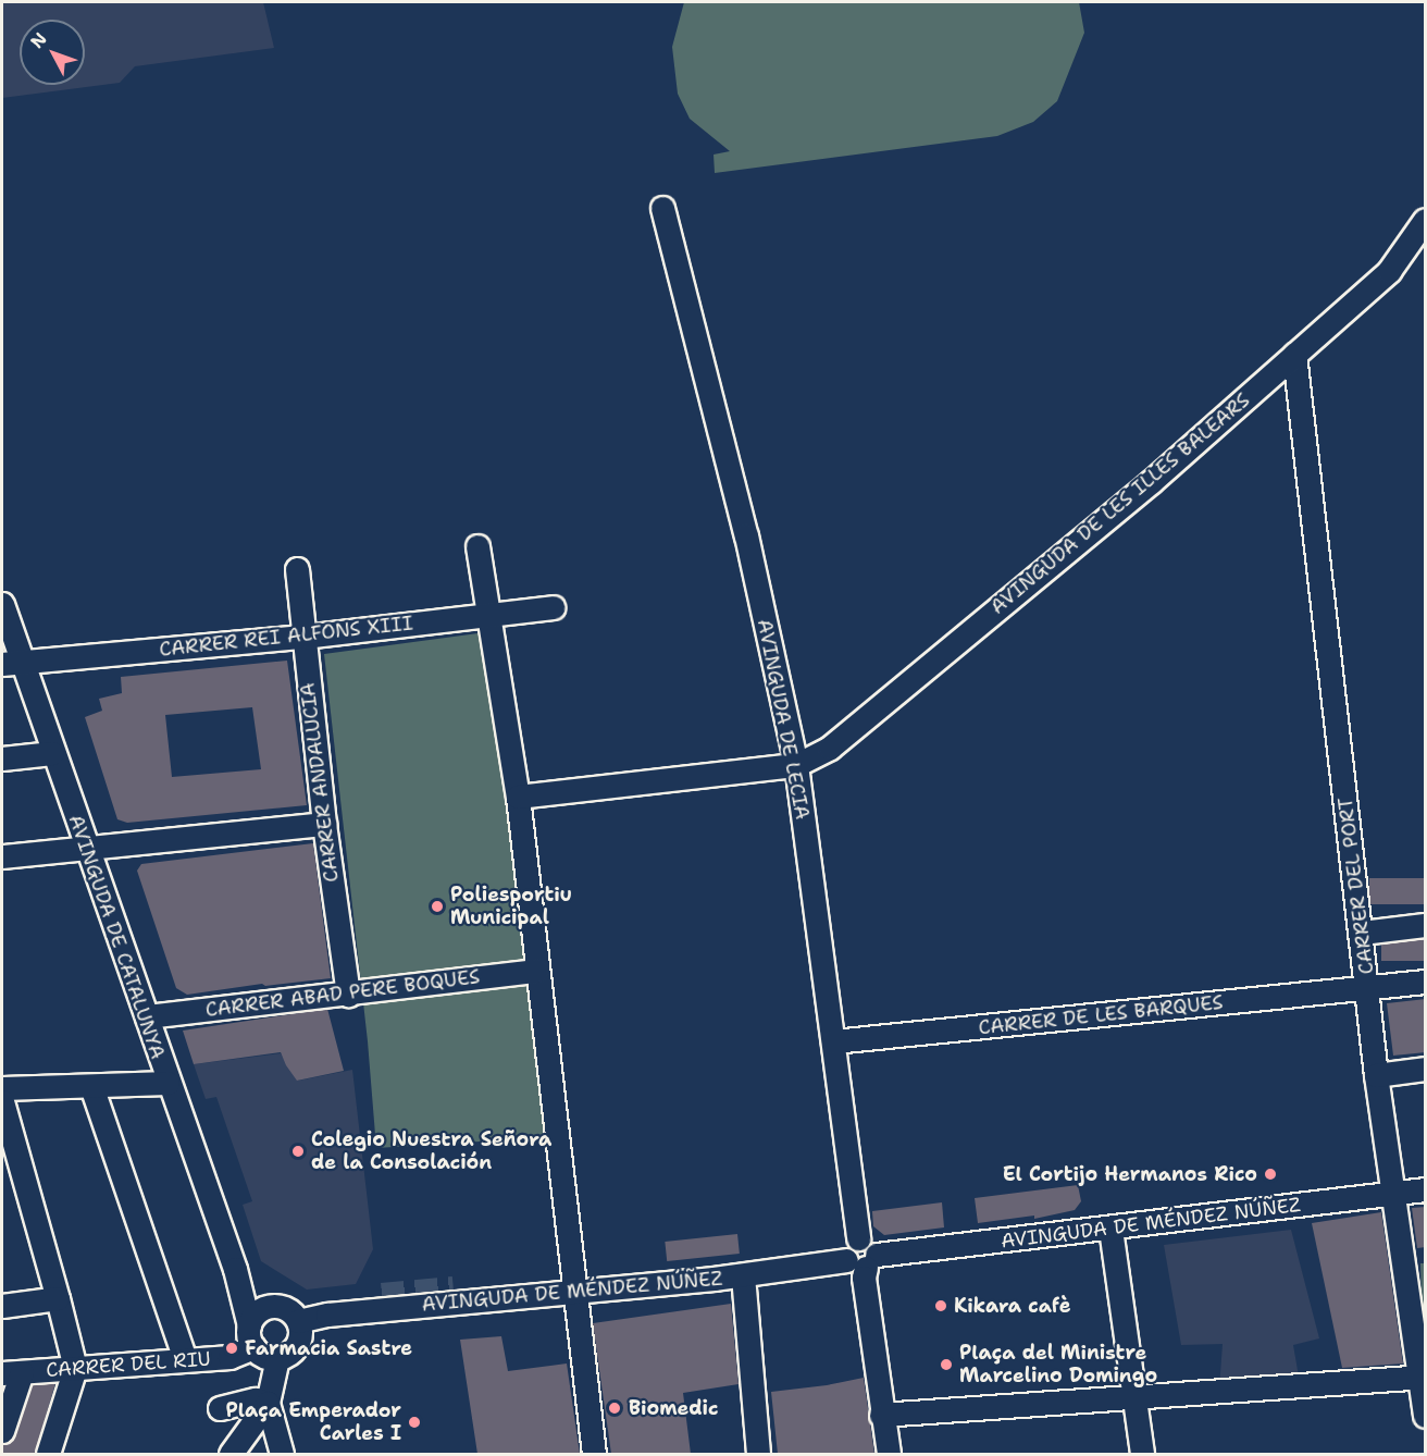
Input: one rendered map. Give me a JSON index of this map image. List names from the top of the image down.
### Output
{
  "streets": {
    "street": [
      "AVINGUDA DE LES ILLES BALEARS",
      "CARRER REI ALFONS XIII",
      "AVINGUDA DE LECIA",
      "CARRER ANDALUCIA",
      "CARRER DEL PORT",
      "AVINGUDA DE CATALUNYA",
      "CARRER ABAD PERE BOQUES",
      "CARRER DE LES BARQUES",
      "AVINGUDA DE MÉNDEZ NÚÑEZ",
      "CARRER DEL RIU"
    ]
  },
  "crossings": [
    ["AVINGUDA DE LES ILLES BALEARS", "AVINGUDA DE LECIA"],
    ["AVINGUDA DE LES ILLES BALEARS", "CARRER DEL PORT"],
    ["CARRER REI ALFONS XIII", "CARRER ANDALUCIA"],
    ["CARRER REI ALFONS XIII", "AVINGUDA DE CATALUNYA"],
    ["AVINGUDA DE LECIA", "CARRER DE LES BARQUES"],
    ["AVINGUDA DE LECIA", "AVINGUDA DE MÉNDEZ NÚÑEZ"],
    ["CARRER ANDALUCIA", "CARRER ABAD PERE BOQUES"],
    ["CARRER DEL PORT", "CARRER DE LES BARQUES"],
    ["CARRER DEL PORT", "AVINGUDA DE MÉNDEZ NÚÑEZ"],
    ["AVINGUDA DE CATALUNYA", "CARRER ABAD PERE BOQUES"],
    ["AVINGUDA DE CATALUNYA", "AVINGUDA DE MÉNDEZ NÚÑEZ"],
    ["AVINGUDA DE CATALUNYA", "CARRER DEL RIU"],
    ["AVINGUDA DE MÉNDEZ NÚÑEZ", "CARRER DEL RIU"]
  ],
  "places": [
    "Poliesportiu Municipal",
    "Colegio Nuestra Señora de la Consolación",
    "El Cortijo Hermanos Rico",
    "Kikara cafè",
    "Farmacia Sastre",
    "Plaça del Ministre Marcelino Domingo",
    "Biomedic",
    "Plaça Emperador Carles I"
  ],
  "north": "top left"
}
